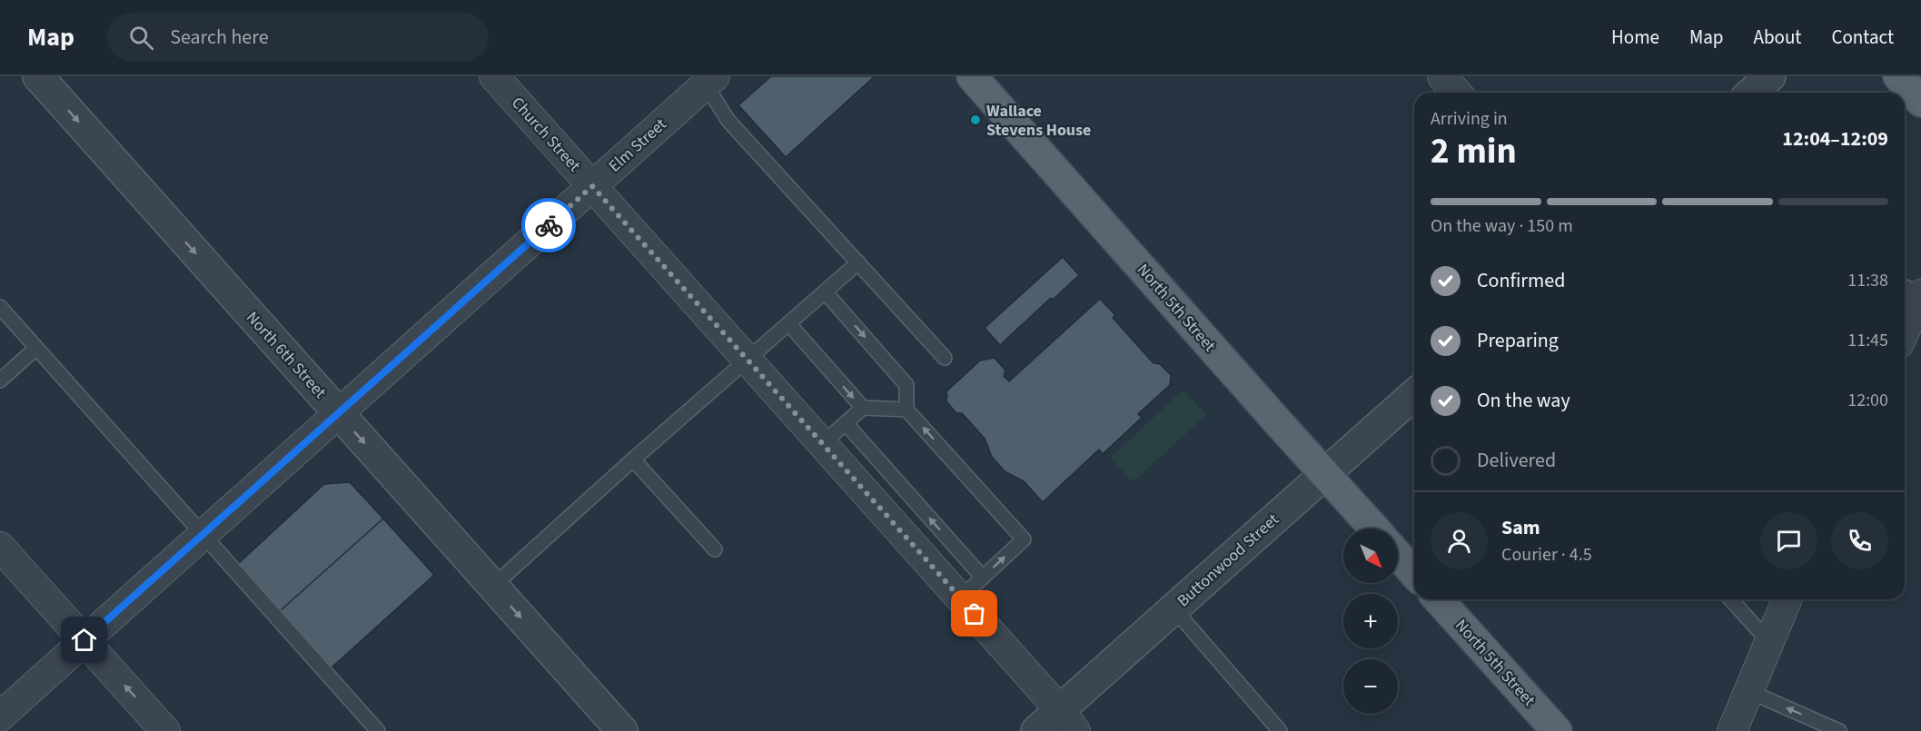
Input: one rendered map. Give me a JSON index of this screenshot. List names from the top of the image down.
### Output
{
  "streets": {
    "main road": ["North 5th Street"],
    "street": [
      "Church Street",
      "Elm Street",
      "North 6th Street",
      "Buttonwood Street"
    ]
  },
  "crossings": [
    ["Church Street", "Elm Street"],
    ["Church Street", "Buttonwood Street"],
    ["Elm Street", "North 6th Street"],
    ["North 5th Street", "Buttonwood Street"]
  ],
  "one_way": ["North 6th Street"],
  "places": ["Wallace Stevens House"],
  "north": "bottom right",
  "page": {
    "header": "Map",
    "search": "Search here",
    "nav": [
      "Home",
      "Map",
      "About",
      "Contact"
    ],
    "heading": ["2 min", "Arriving in", "12:04–12:09"],
    "panel": ["Sam", "Courier · 4.5"],
    "bar": "On the way · 150 m",
    "list": [
      ["Confirmed", "11:38"],
      ["Preparing", "11:45"],
      ["On the way", "12:00"],
      "Delivered"
    ],
    "map_buttons": ["+", "−"]
  }
}
